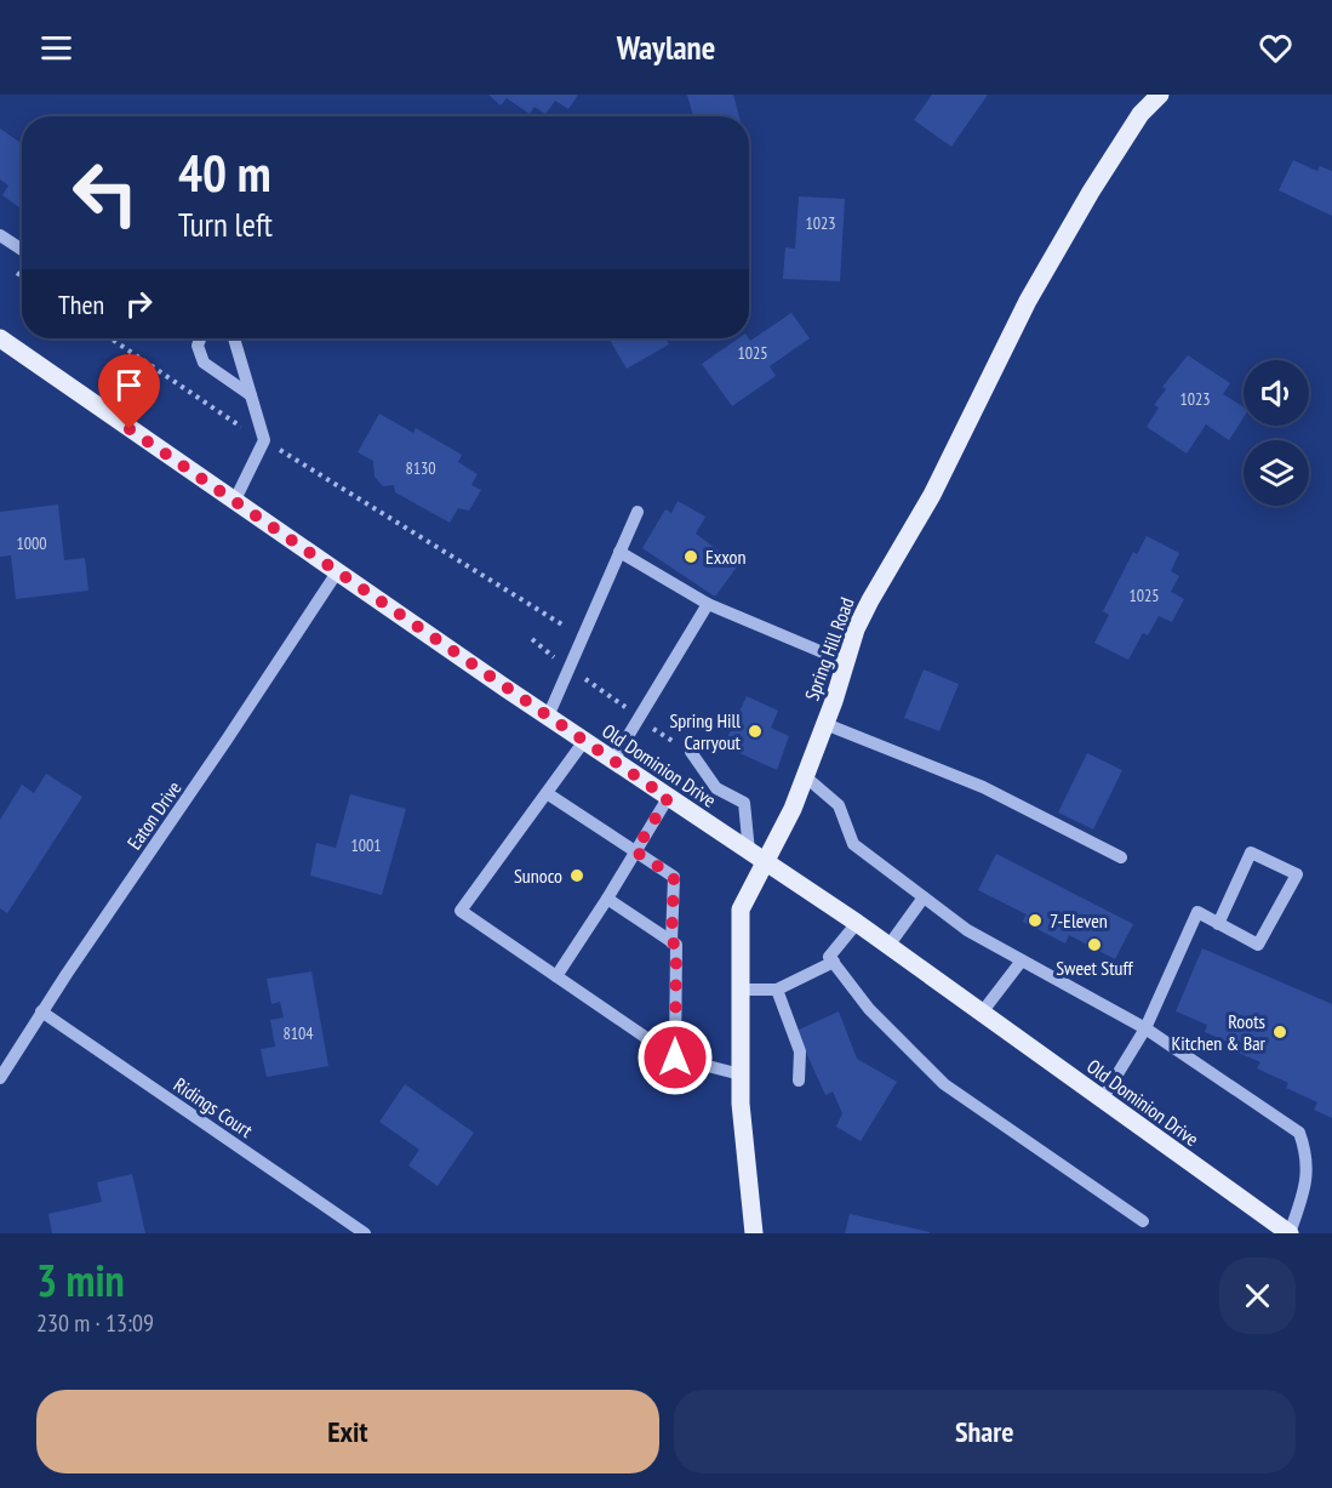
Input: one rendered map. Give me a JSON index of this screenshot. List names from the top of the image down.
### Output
{
  "streets": {
    "main road": ["Spring Hill Road", "Old Dominion Drive"],
    "street": ["Eaton Drive", "Ridings Court"]
  },
  "crossings": [
    ["Spring Hill Road", "Old Dominion Drive"],
    ["Old Dominion Drive", "Eaton Drive"],
    ["Eaton Drive", "Ridings Court"]
  ],
  "places": [
    "Exxon",
    "Spring Hill Carryout",
    "Sunoco",
    "7-Eleven",
    "Sweet Stuff",
    "Roots Kitchen & Bar"
  ],
  "house_numbers": [
    "1023",
    "1025",
    "1023",
    "8130",
    "1000",
    "1025",
    "1001",
    "8104"
  ],
  "page": {
    "header": "Waylane",
    "turn": ["40 m", "Turn left"],
    "then": "Then",
    "heading": ["3 min", "230 m · 13:09"],
    "buttons": ["Exit", "Share"]
  }
}
